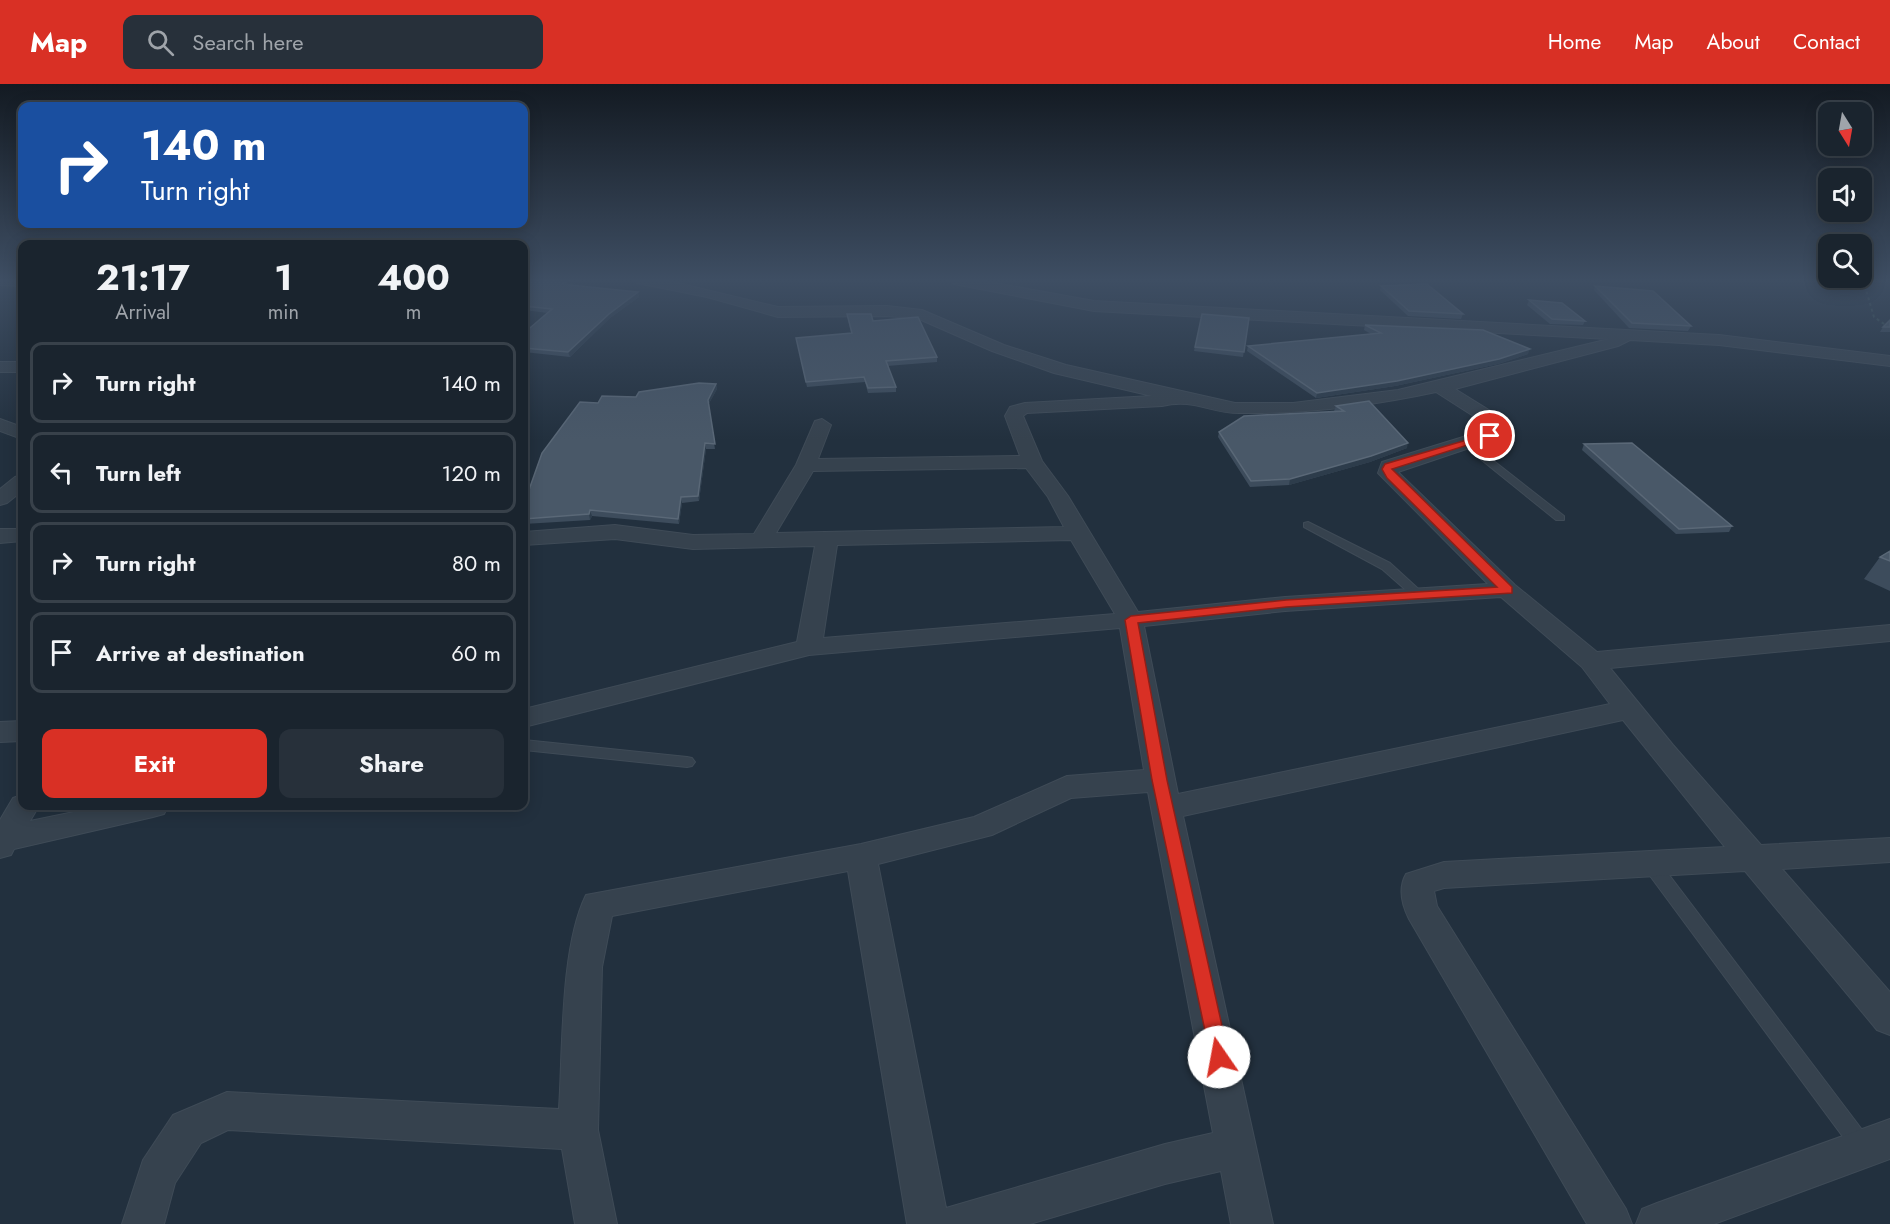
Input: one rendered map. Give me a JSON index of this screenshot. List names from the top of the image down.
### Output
{
  "north": "bottom",
  "page": {
    "header": "Map",
    "search": "Search here",
    "nav": [
      "Home",
      "Map",
      "About",
      "Contact"
    ],
    "turn": ["140 m", "Turn right"],
    "eta": [
      "21:17",
      "Arrival",
      "1",
      "min",
      "400",
      "m"
    ],
    "list": [
      {
        "name": "Turn right",
        "value": "140 m"
      },
      {
        "name": "Turn left",
        "value": "120 m"
      },
      {
        "name": "Turn right",
        "value": "80 m"
      },
      {
        "name": "Arrive at destination",
        "value": "60 m"
      }
    ],
    "buttons": ["Exit", "Share"]
  }
}
